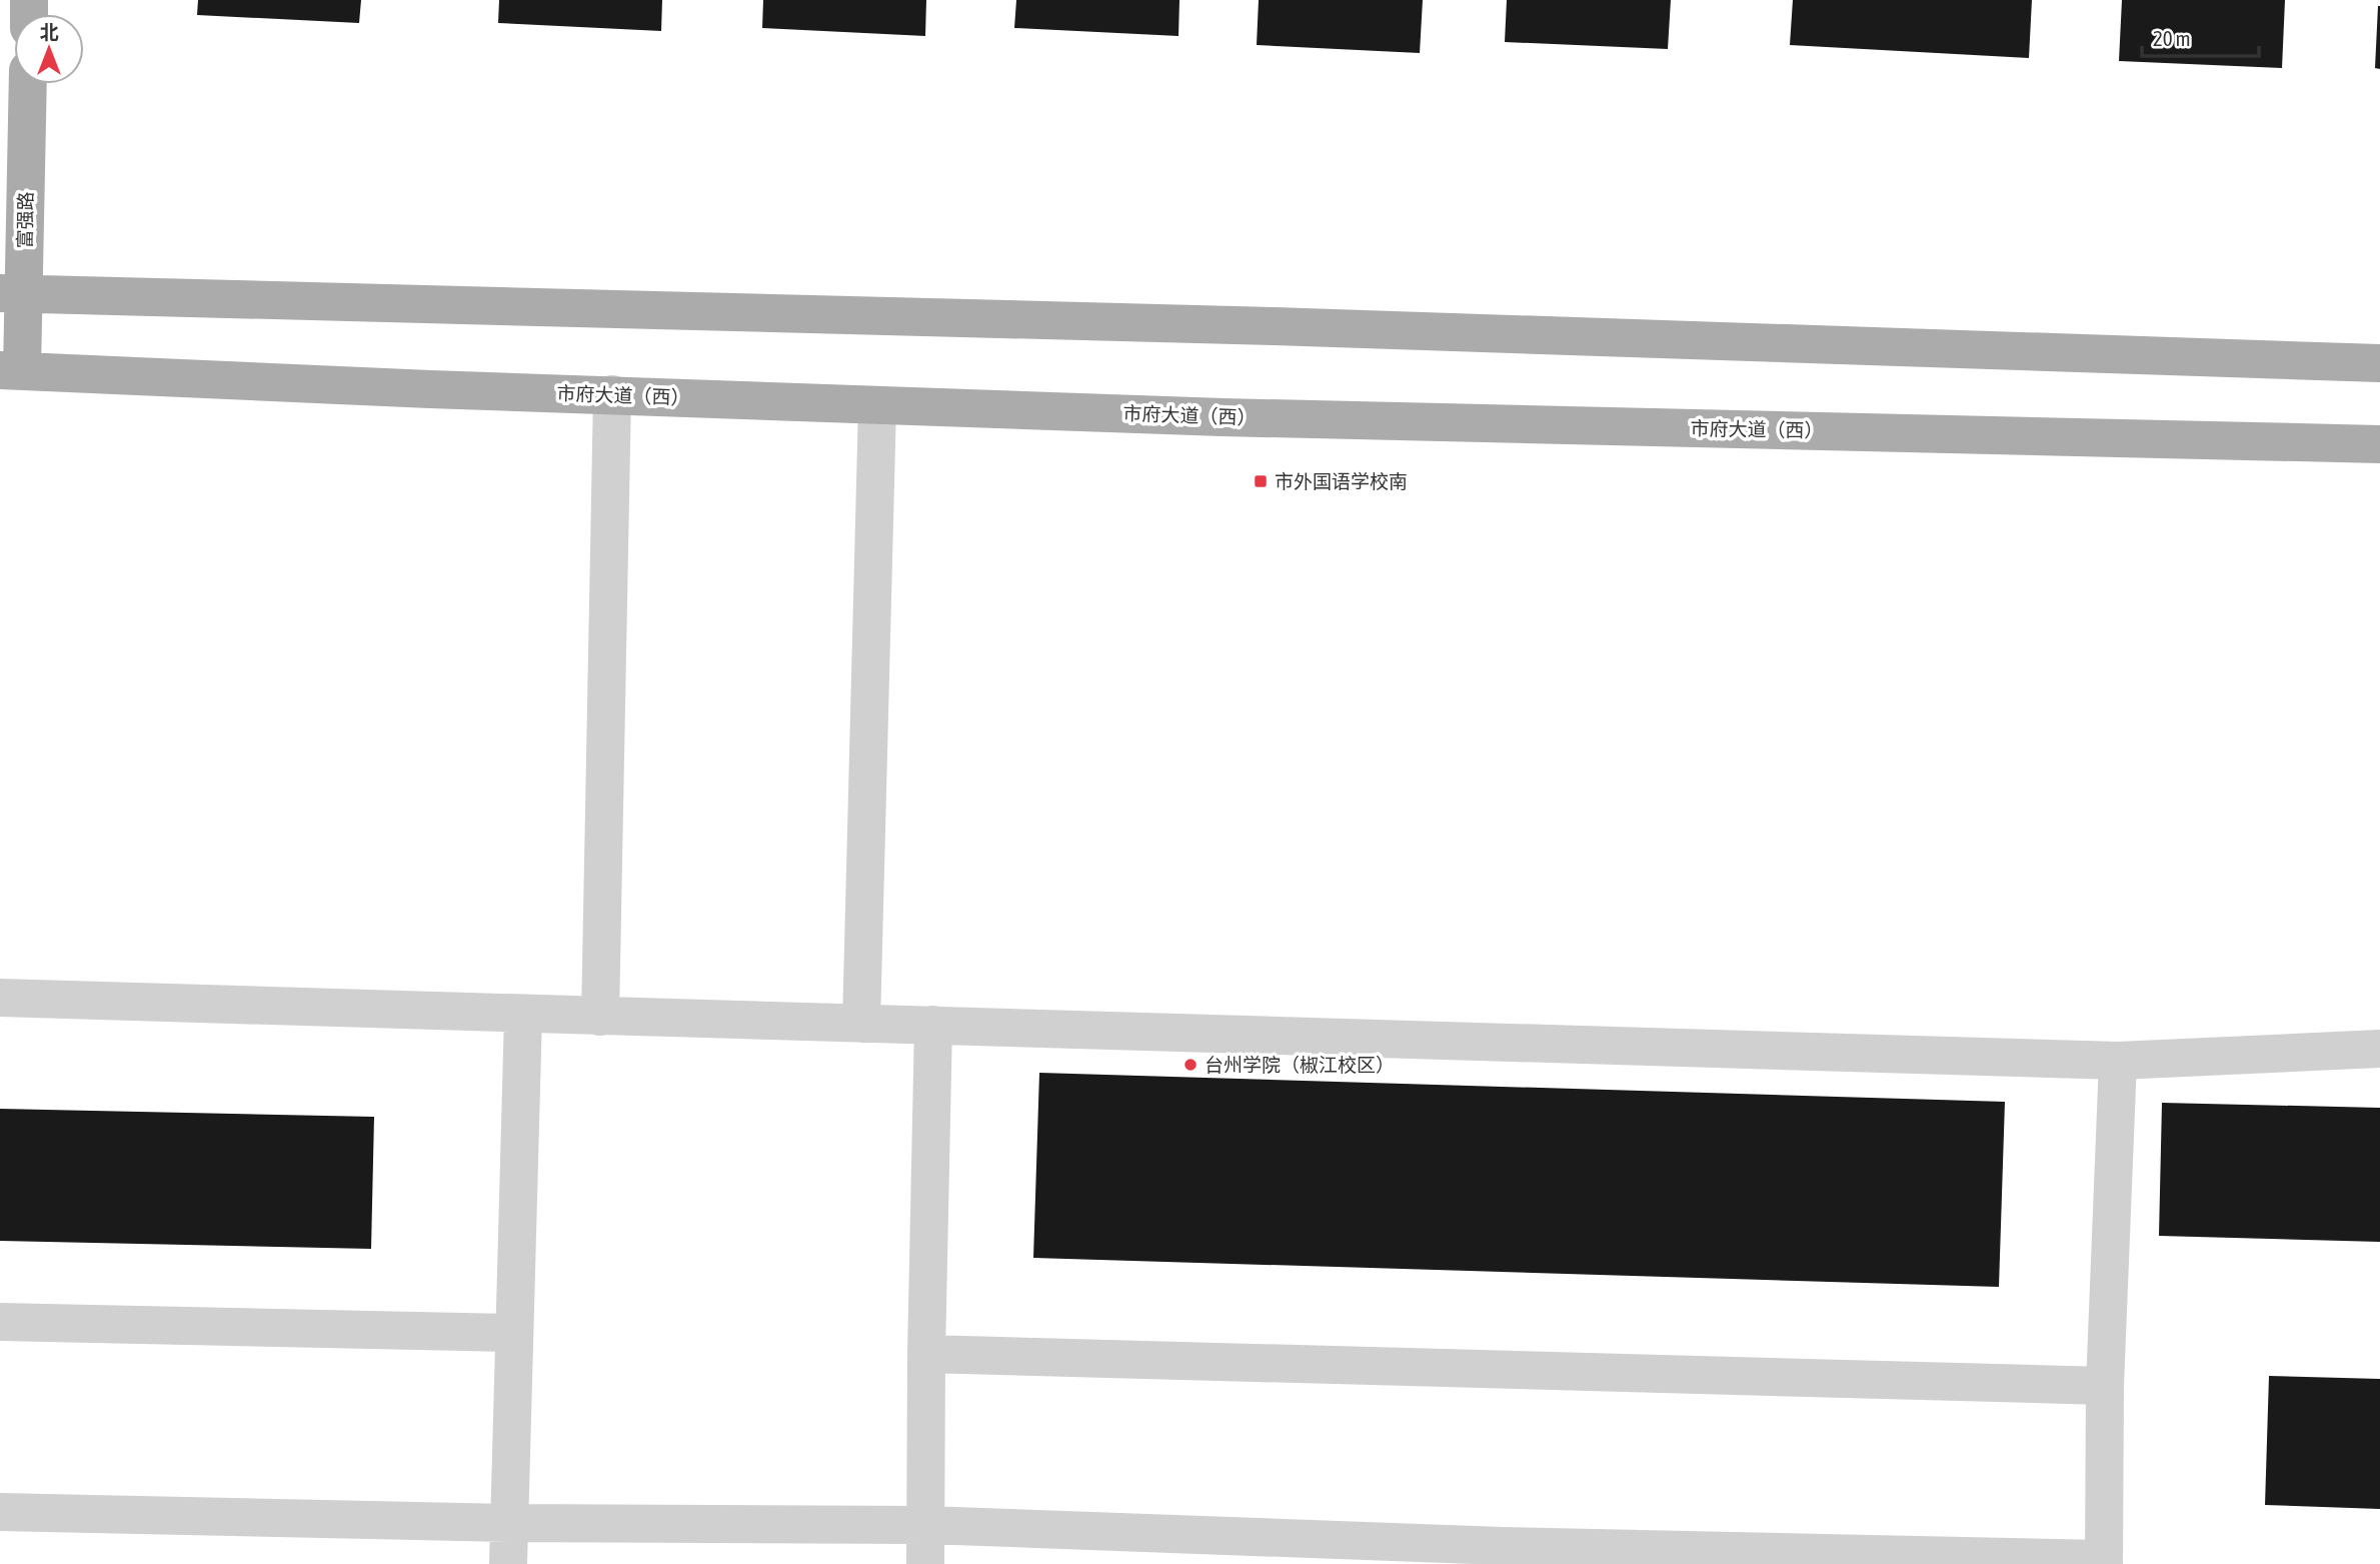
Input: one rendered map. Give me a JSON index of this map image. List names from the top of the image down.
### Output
{
  "streets": {
    "main road": ["富强路", "市府大道（西）"]
  },
  "crossings": [
    ["富强路", "市府大道（西）"]
  ],
  "places": {
    "transit": ["市外国语学校南"],
    "other": ["台州学院（椒江校区）"]
  },
  "scale_bar": "20 m",
  "north": "top"
}
